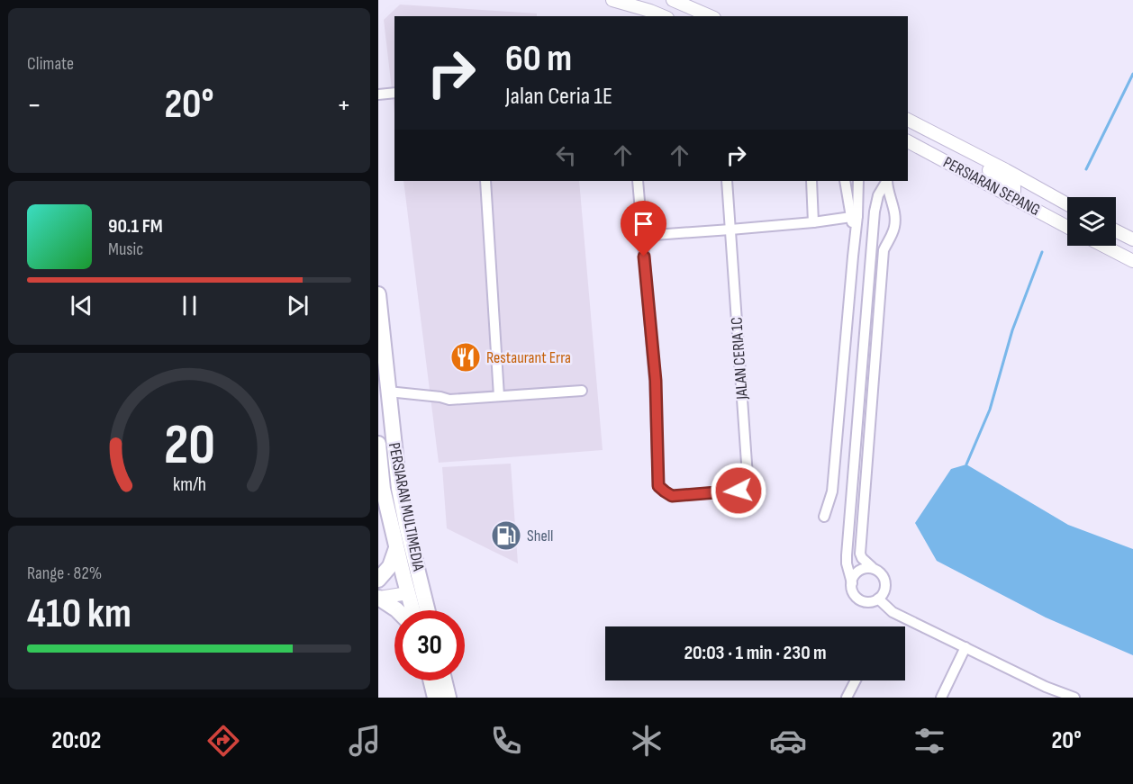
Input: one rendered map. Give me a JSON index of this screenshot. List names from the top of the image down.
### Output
{
  "streets": {
    "main road": ["PERSIARAN MULTIMEDIA"],
    "street": ["PERSIARAN SEPANG", "JALAN CERIA 1C"]
  },
  "places": {
    "restaurant": ["Restaurant Erra"],
    "fuel station": ["Shell"]
  },
  "page": {
    "tile": [
      "Climate",
      ["Range · 82%", "410 km"]
    ],
    "turn": ["60 m", "Jalan Ceria 1E"],
    "heat": ["−", "20°", "+"],
    "song": ["90.1 FM", "Music"],
    "limit": "30",
    "trip": "20:03 · 1 min · 230 m",
    "tabs": ["20:02", "20°"],
    "gauge": ["20", "km/h"]
  }
}
